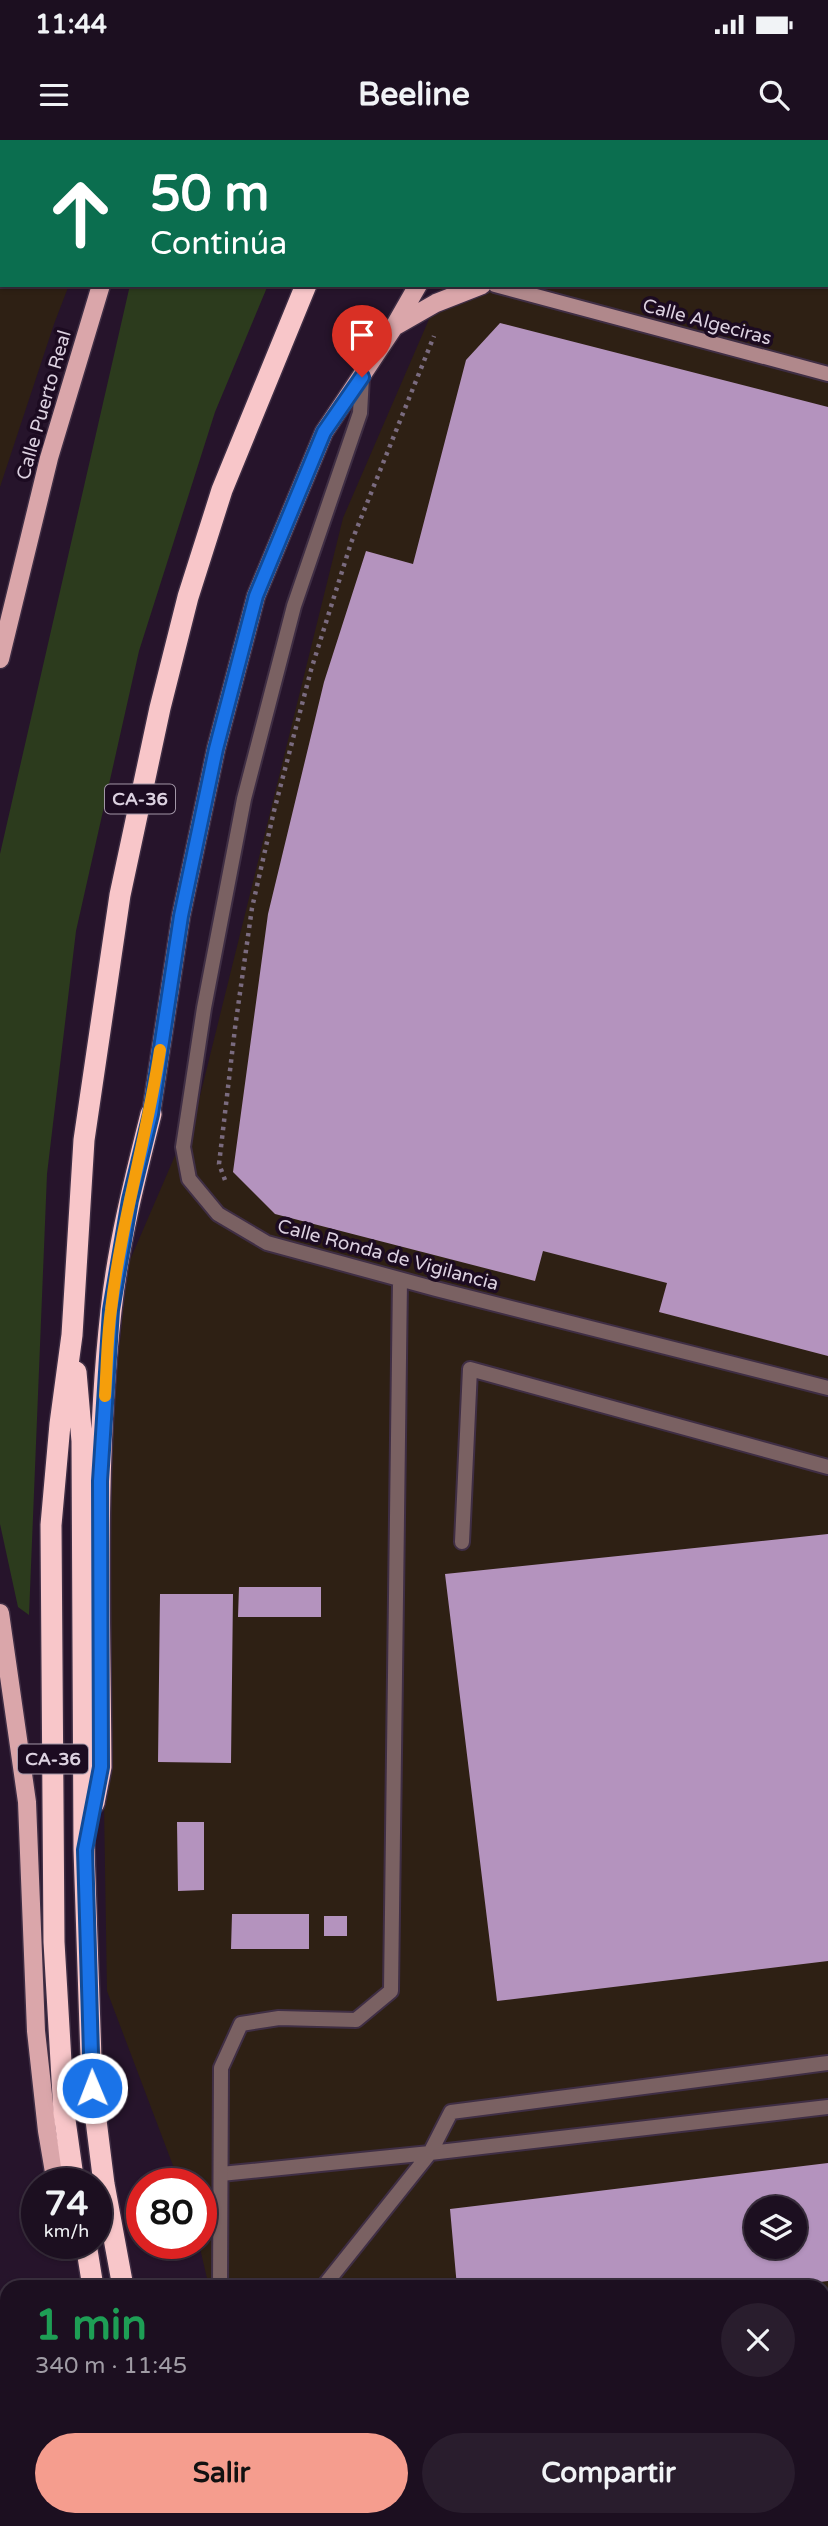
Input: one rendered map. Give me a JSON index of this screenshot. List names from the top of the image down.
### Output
{
  "streets": {
    "highway": ["CA-36"],
    "main road": ["Calle Algeciras", "Calle Puerto Real"],
    "street": ["Calle Ronda de Vigilancia"]
  },
  "page": {
    "status": "11:44",
    "header": "Beeline",
    "turn": ["50 m", "Continúa"],
    "speed": "74 km/h",
    "limit": "80",
    "heading": ["1 min", "340 m · 11:45"],
    "buttons": ["Salir", "Compartir"]
  }
}
